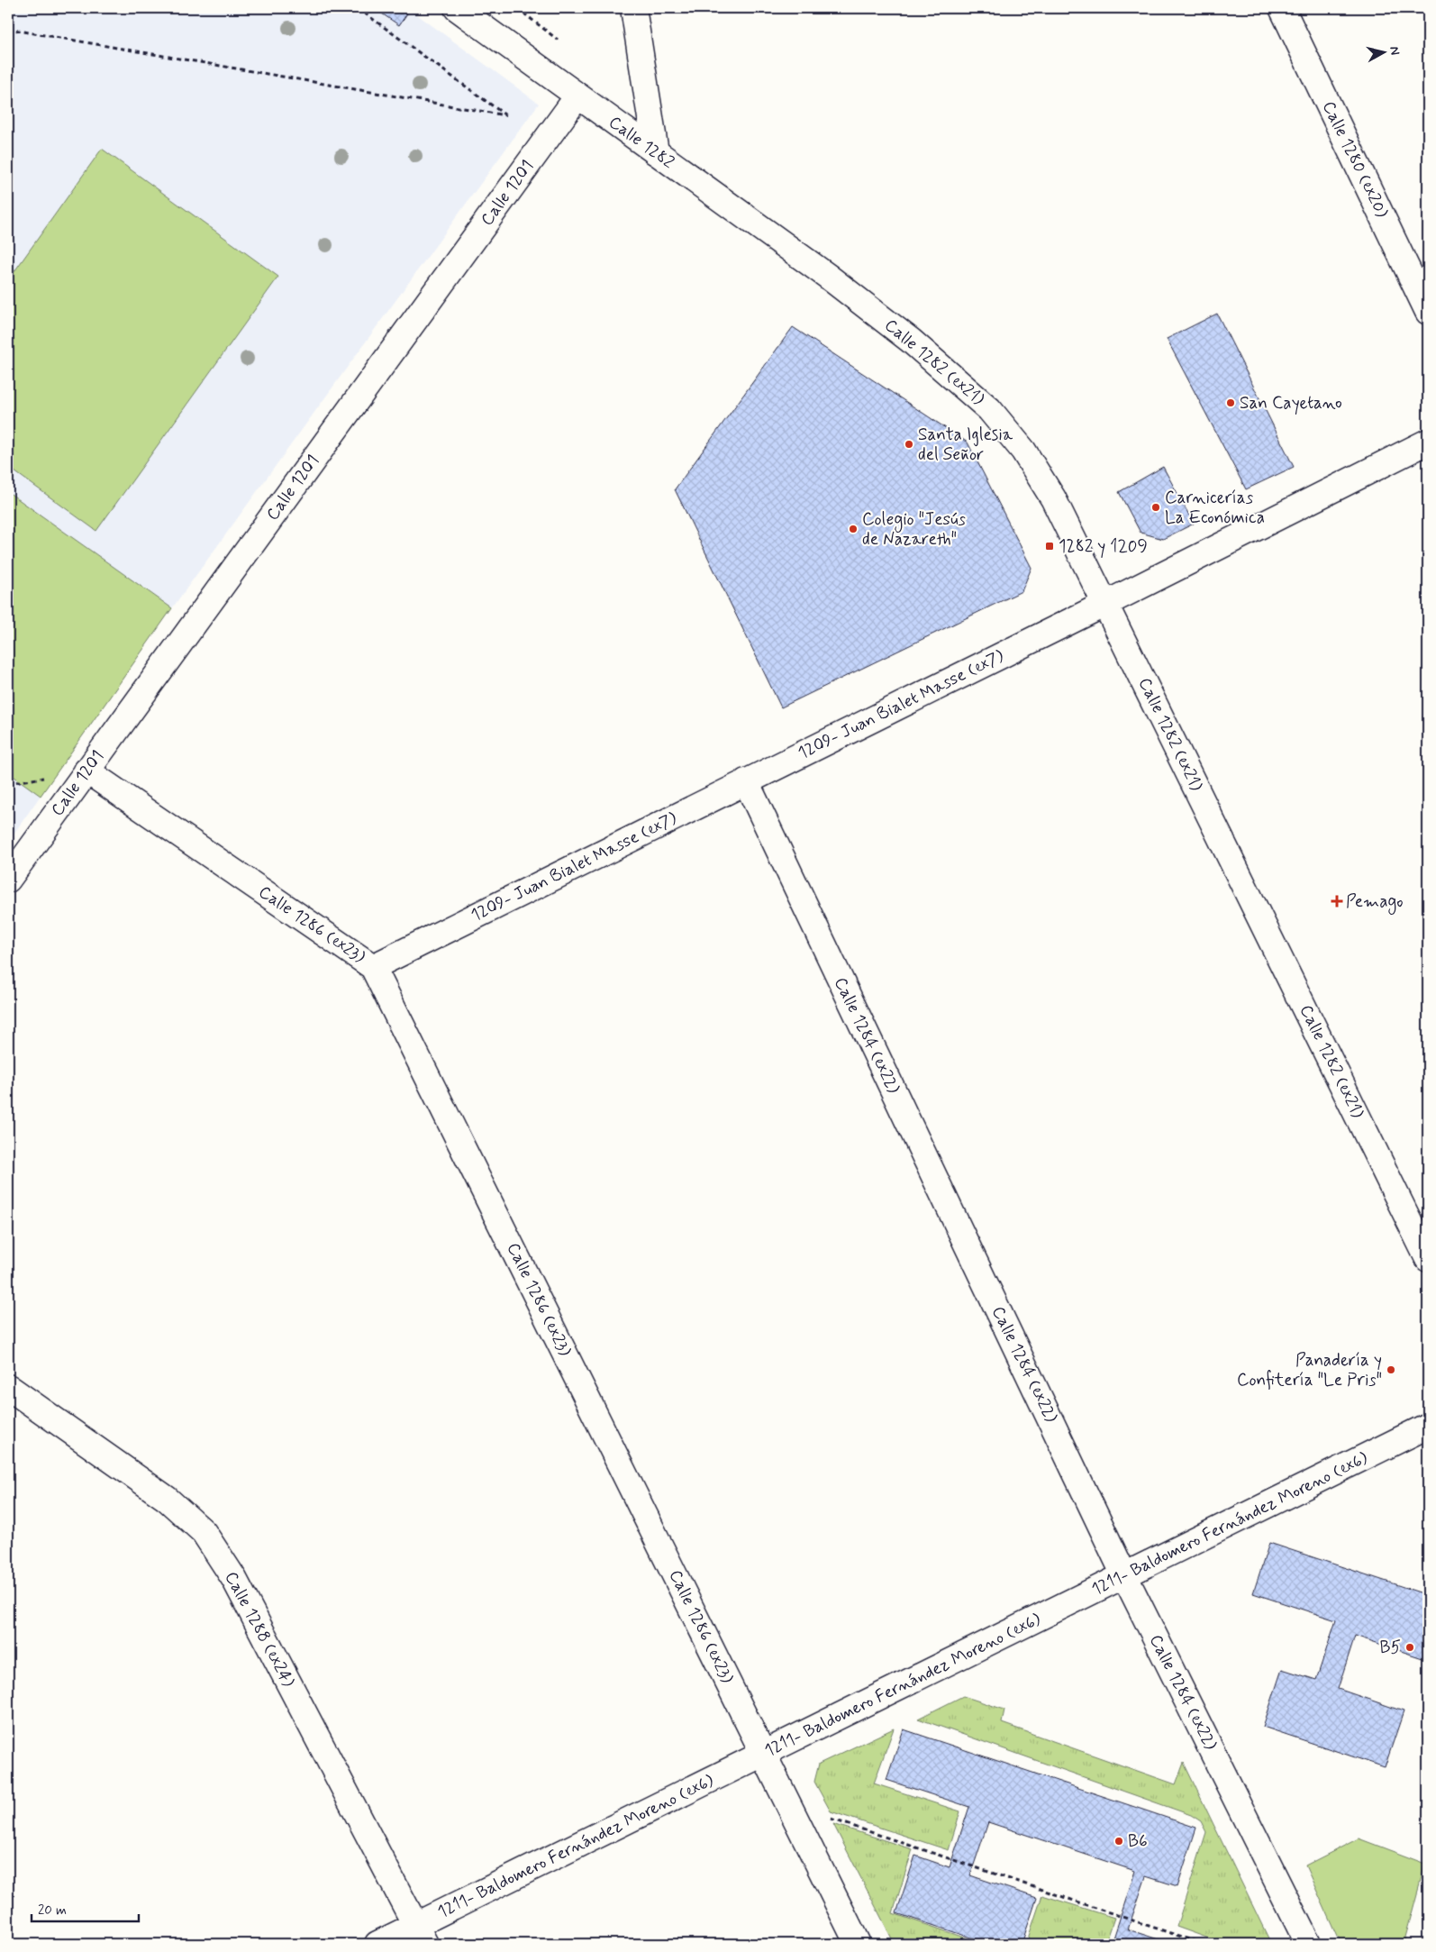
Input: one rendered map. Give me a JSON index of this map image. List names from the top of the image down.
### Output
{
  "streets": {
    "street": [
      "Calle 1282",
      "Calle 1280 (ex20)",
      "Calle 1201",
      "Calle 1282 (ex21)",
      "1209- Juan Bialet Masse (ex7)",
      "Calle 1286 (ex23)",
      "Calle 1284 (ex22)",
      "1211- Baldomero Fernández Moreno (ex6)",
      "Calle 1288 (ex24)"
    ]
  },
  "crossings": [
    ["Calle 1282", "Calle 1201"],
    ["Calle 1282", "Calle 1282 (ex21)"],
    ["Calle 1201", "Calle 1286 (ex23)"],
    ["Calle 1282 (ex21)", "1209- Juan Bialet Masse (ex7)"],
    ["1209- Juan Bialet Masse (ex7)", "Calle 1286 (ex23)"],
    ["1209- Juan Bialet Masse (ex7)", "Calle 1284 (ex22)"],
    ["Calle 1286 (ex23)", "1211- Baldomero Fernández Moreno (ex6)"],
    ["Calle 1284 (ex22)", "1211- Baldomero Fernández Moreno (ex6)"],
    ["1211- Baldomero Fernández Moreno (ex6)", "Calle 1288 (ex24)"]
  ],
  "places": {
    "other": [
      "San Cayetano",
      "Santa Iglesia del Señor",
      "Carnicerías La Económica",
      "Colegio \"Jesús de Nazareth\"",
      "Panadería y Confitería \"Le Pris\"",
      "B5",
      "B6"
    ],
    "transit": ["1282 y 1209"],
    "health": ["Pemago"]
  },
  "scale_bar": "20 m",
  "north": "right"
}
